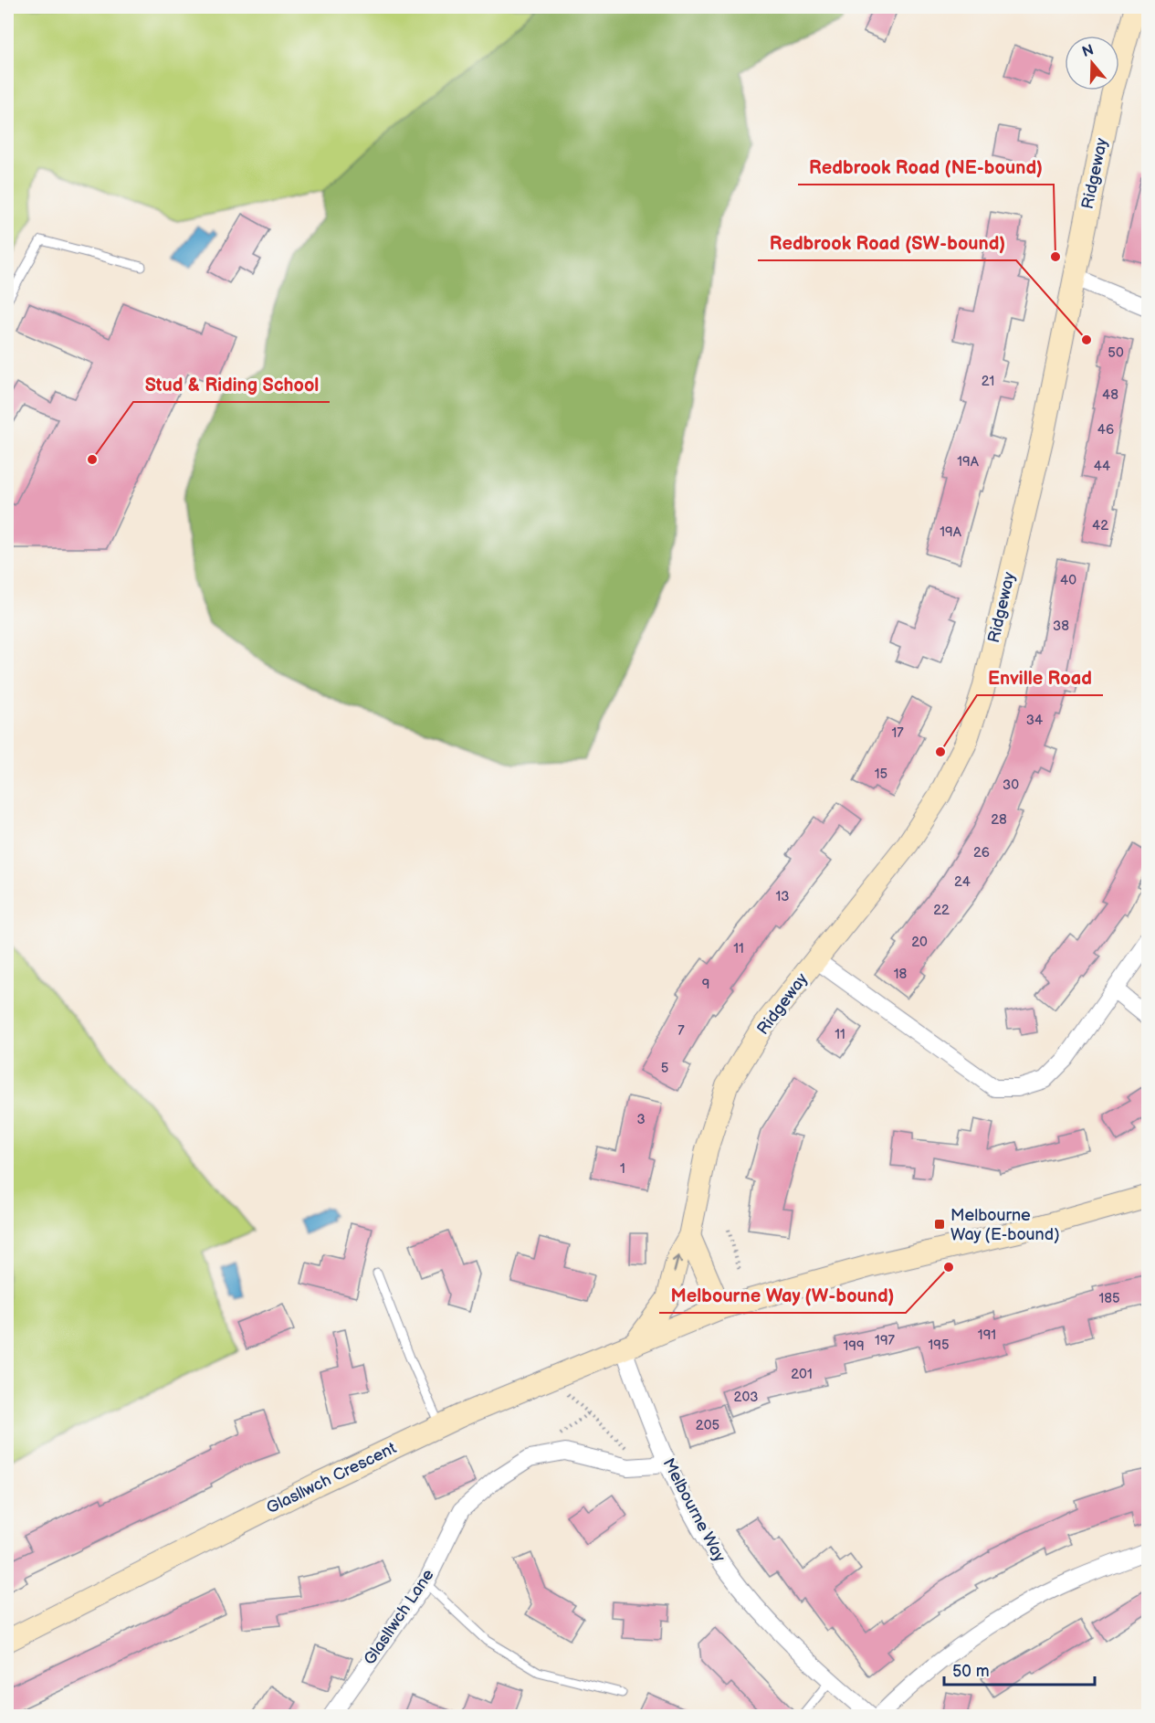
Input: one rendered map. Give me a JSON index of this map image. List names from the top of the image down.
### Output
{
  "streets": {
    "street": [
      "Ridgeway",
      "Glasllwch Crescent",
      "Melbourne Way",
      "Glasllwch Lane"
    ]
  },
  "crossings": [
    ["Ridgeway", "Glasllwch Crescent"],
    ["Ridgeway", "Melbourne Way"],
    ["Glasllwch Crescent", "Melbourne Way"],
    ["Melbourne Way", "Glasllwch Lane"]
  ],
  "places": {
    "other": [
      "Redbrook Road (NE-bound)",
      "Redbrook Road (SW-bound)",
      "Stud & Riding School",
      "Enville Road",
      "Melbourne Way (W-bound)"
    ],
    "transit": ["Melbourne Way (E-bound)"]
  },
  "house_numbers": [
    "50",
    "21",
    "48",
    "46",
    "19A",
    "44",
    "42",
    "19A",
    "40",
    "38",
    "34",
    "17",
    "15",
    "30",
    "28",
    "26",
    "24",
    "13",
    "22",
    "20",
    "11",
    "18",
    "9",
    "7",
    "11",
    "5",
    "3",
    "1",
    "185",
    "191",
    "197",
    "195",
    "199",
    "201",
    "203",
    "205"
  ],
  "scale_bar": "50 m",
  "north": "top"
}
